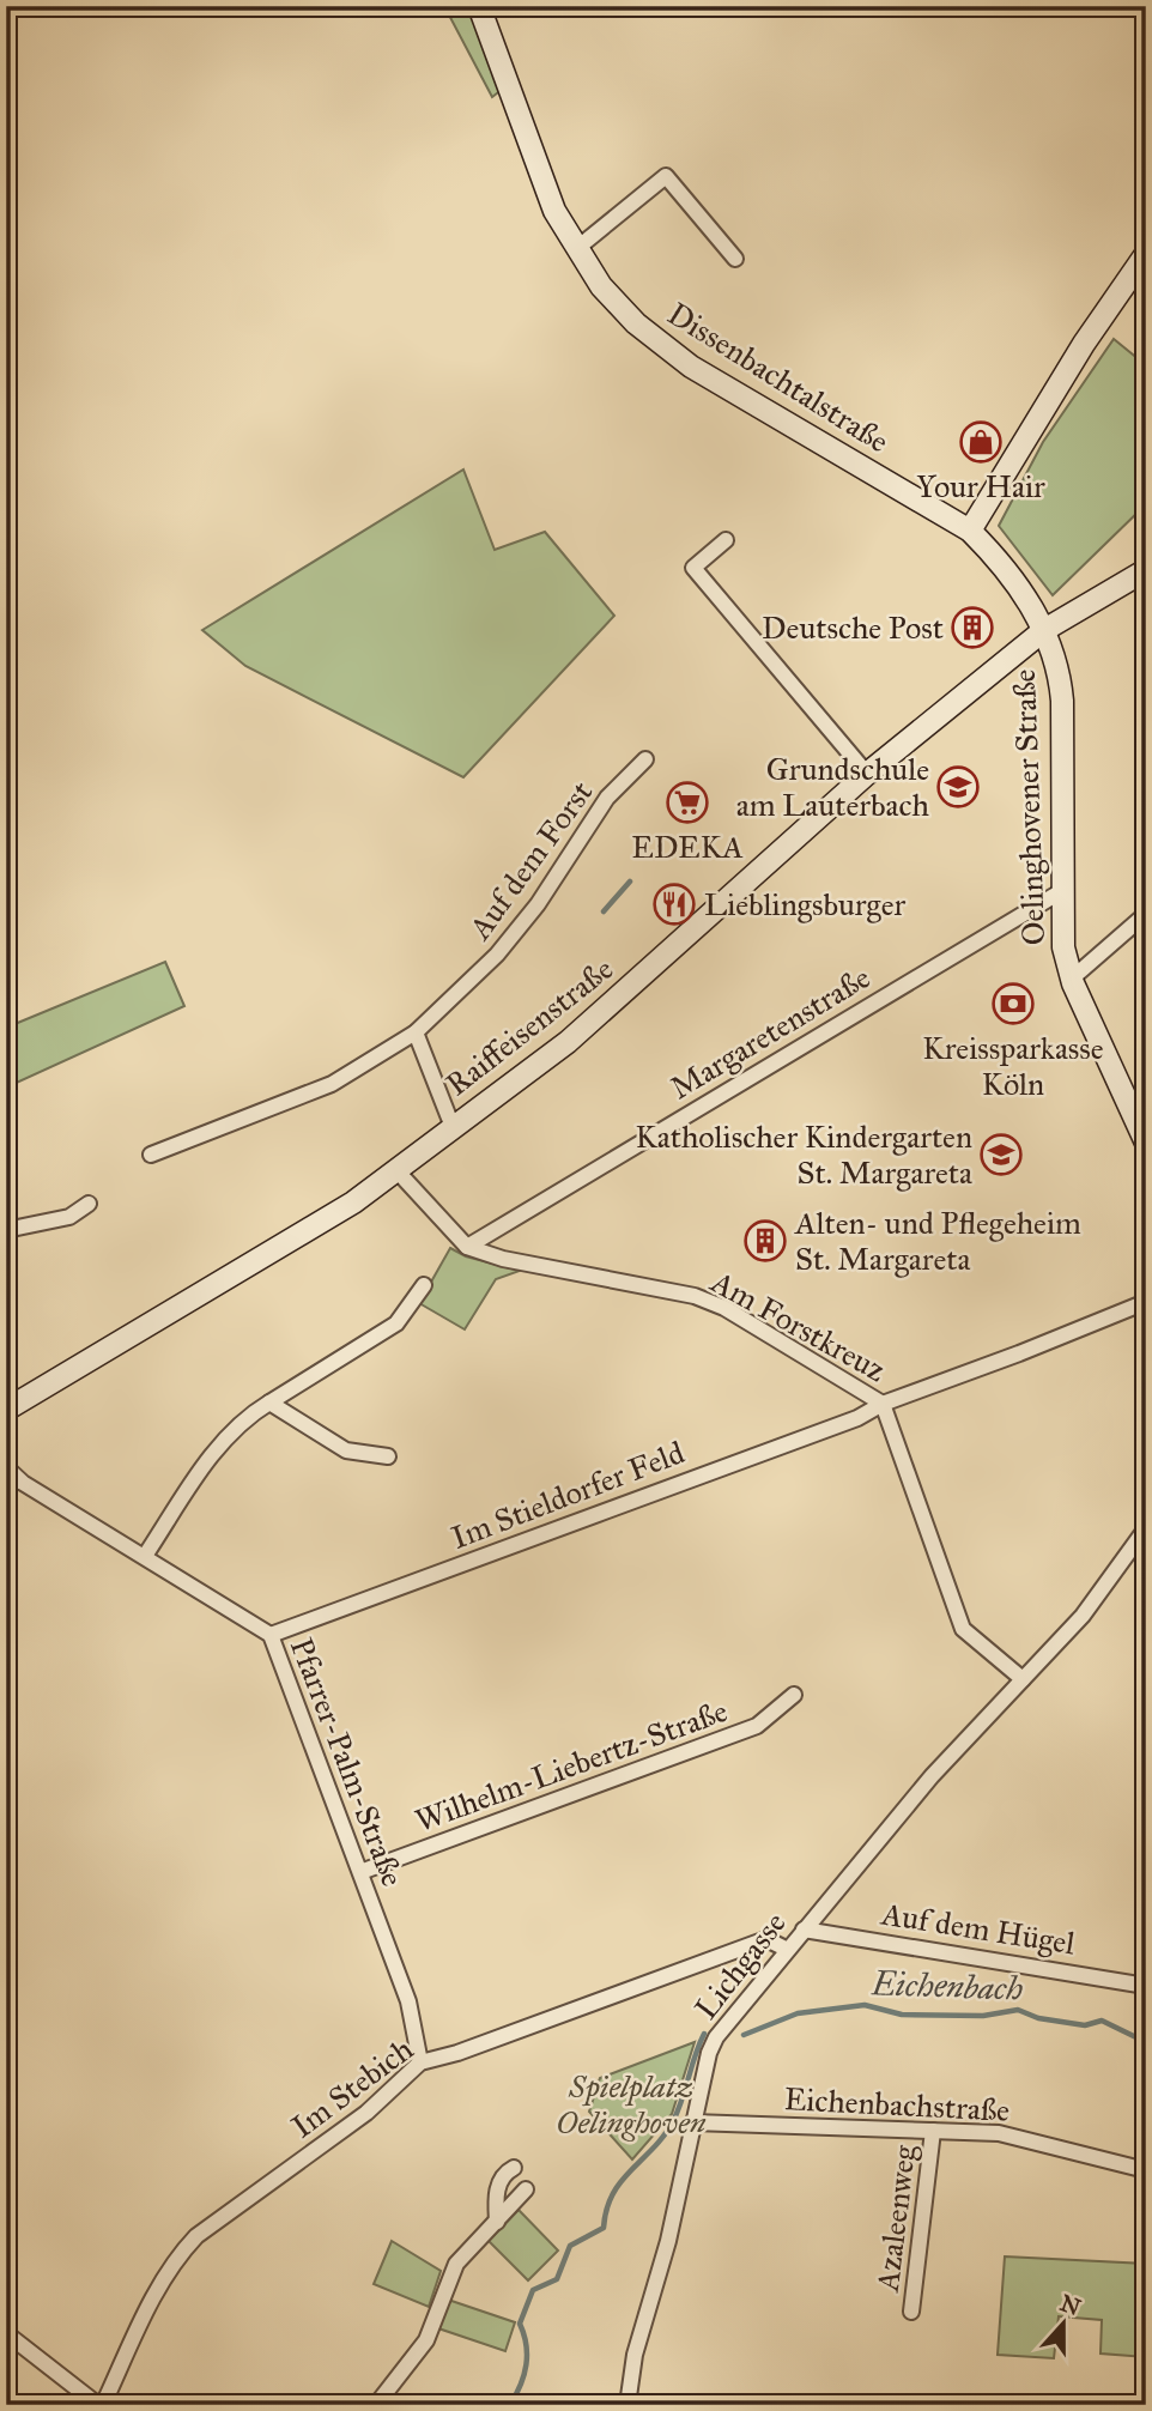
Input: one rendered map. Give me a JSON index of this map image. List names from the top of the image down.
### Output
{
  "streets": {
    "main road": ["Dissenbachtalstraße", "Oelinghovener Straße", "Raiffeisenstraße"],
    "street": [
      "Auf dem Forst",
      "Margaretenstraße",
      "Am Forstkreuz",
      "Im Stieldorfer Feld",
      "Pfarrer-Palm-Straße",
      "Wilhelm-Liebertz-Straße",
      "Auf dem Hügel",
      "Lichgasse",
      "Im Stebich",
      "Eichenbachstraße",
      "Azaleenweg"
    ]
  },
  "crossings": [
    ["Dissenbachtalstraße", "Oelinghovener Straße"],
    ["Oelinghovener Straße", "Raiffeisenstraße"],
    ["Oelinghovener Straße", "Margaretenstraße"],
    ["Raiffeisenstraße", "Am Forstkreuz"],
    ["Margaretenstraße", "Am Forstkreuz"],
    ["Am Forstkreuz", "Im Stieldorfer Feld"],
    ["Im Stieldorfer Feld", "Pfarrer-Palm-Straße"],
    ["Pfarrer-Palm-Straße", "Wilhelm-Liebertz-Straße"],
    ["Pfarrer-Palm-Straße", "Im Stebich"],
    ["Auf dem Hügel", "Lichgasse"],
    ["Lichgasse", "Im Stebich"],
    ["Lichgasse", "Eichenbachstraße"],
    ["Eichenbachstraße", "Azaleenweg"]
  ],
  "water": ["Eichenbach"],
  "parks": ["Spielplatz Oelinghoven"],
  "places": {
    "shop": ["Your Hair"],
    "building": ["Deutsche Post", "Alten- und Pflegeheim St. Margareta"],
    "school or university": ["Grundschule am Lauterbach", "Katholischer Kindergarten St. Margareta"],
    "supermarket": ["EDEKA"],
    "restaurant": ["Lieblingsburger"],
    "bank": ["Kreissparkasse Köln"]
  },
  "north": "top"
}
